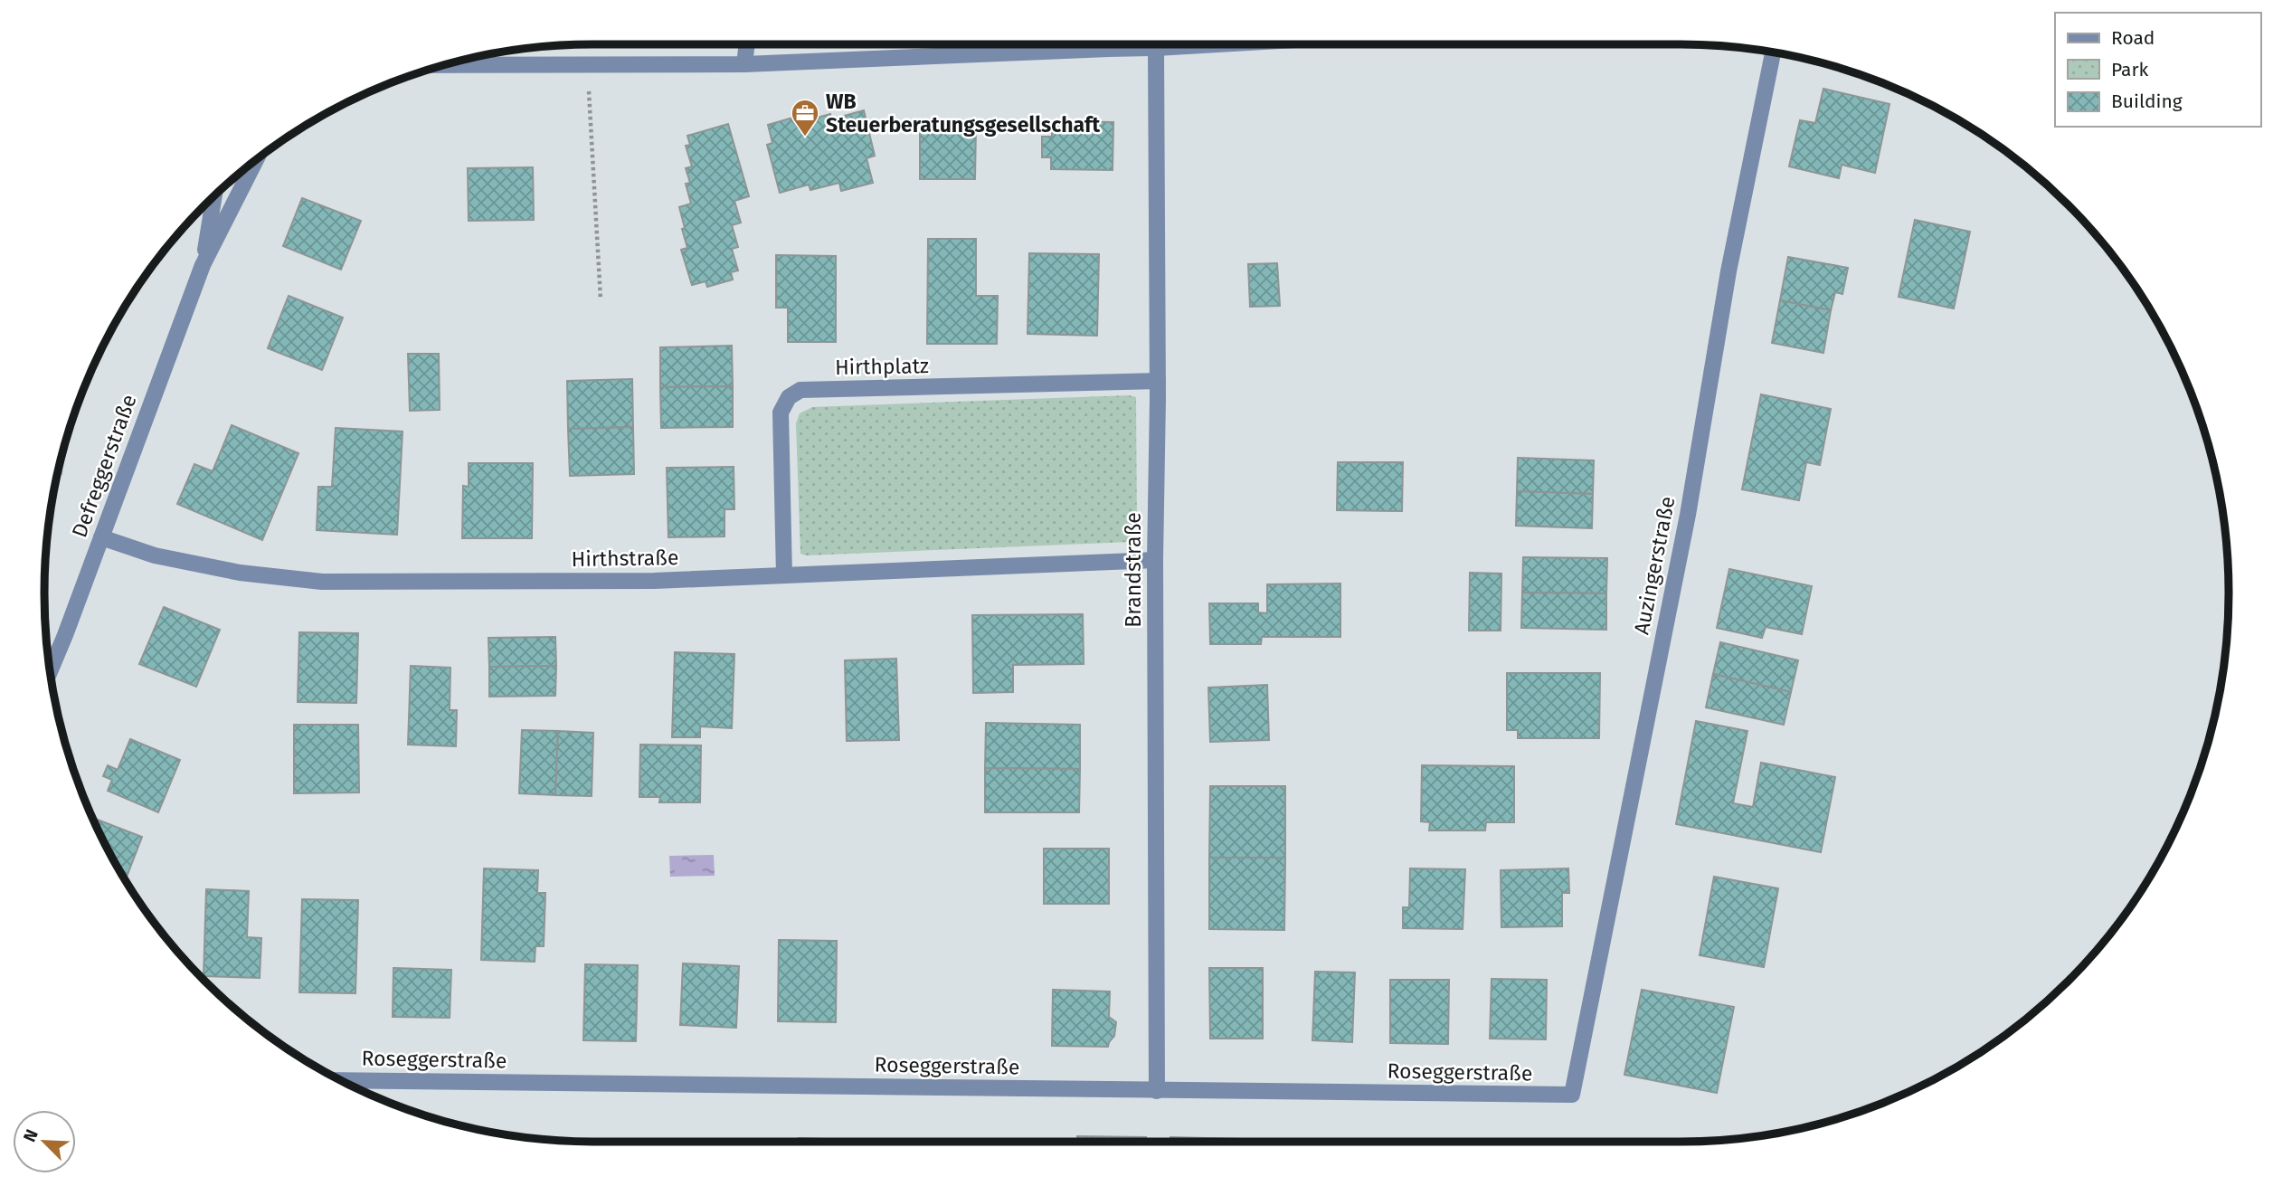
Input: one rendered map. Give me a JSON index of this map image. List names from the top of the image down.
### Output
{
  "streets": {
    "street": [
      "Hirthplatz",
      "Defreggerstraße",
      "Hirthstraße",
      "Auzingerstraße",
      "Brandstraße",
      "Roseggerstraße"
    ]
  },
  "crossings": [
    ["Hirthplatz", "Hirthstraße"],
    ["Hirthplatz", "Brandstraße"],
    ["Defreggerstraße", "Hirthstraße"],
    ["Hirthstraße", "Brandstraße"],
    ["Auzingerstraße", "Roseggerstraße"],
    ["Brandstraße", "Roseggerstraße"]
  ],
  "places": {
    "office": ["WB Steuerberatungsgesellschaft"]
  },
  "legend": ["Road", "Park", "Building"],
  "north": "top left"
}
